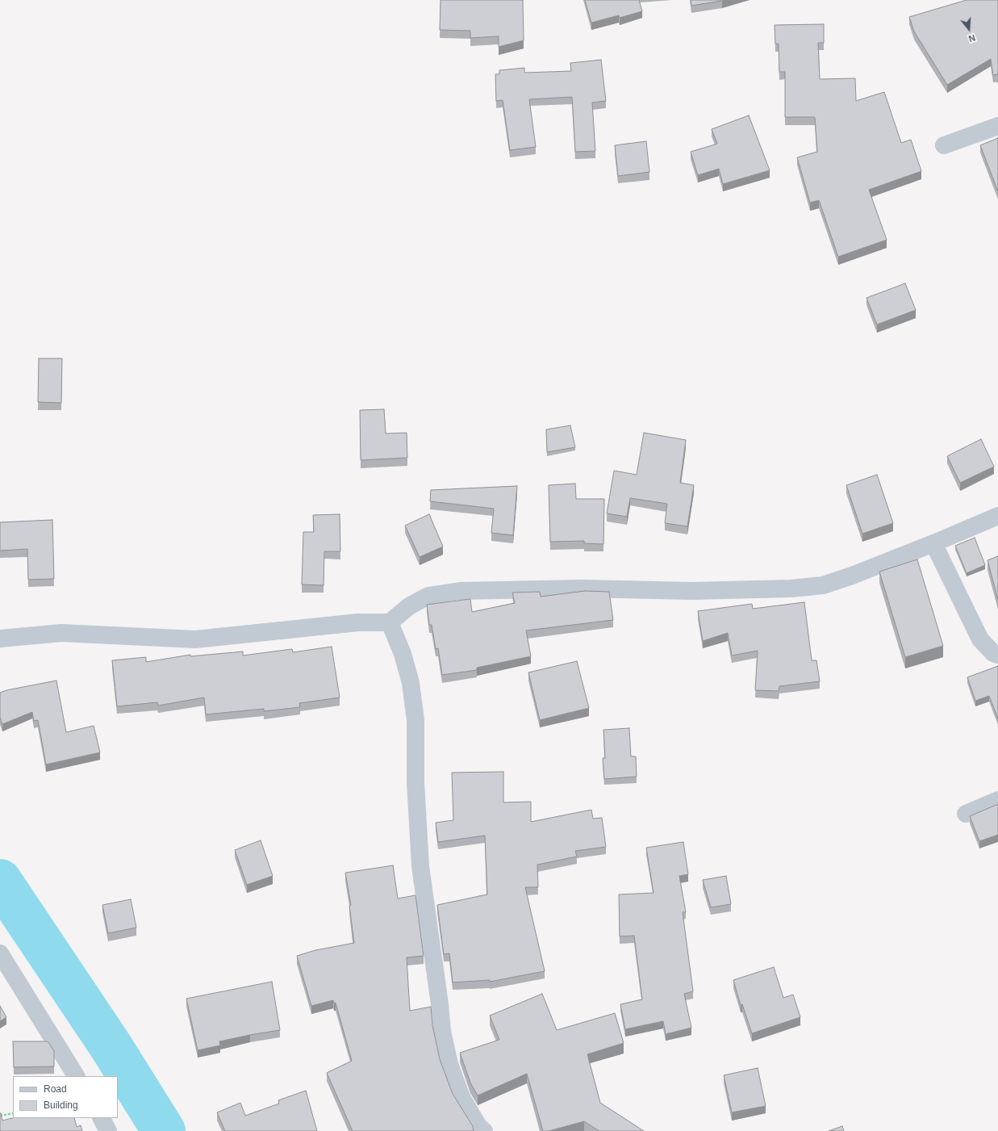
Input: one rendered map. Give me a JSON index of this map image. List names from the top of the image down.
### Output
{
  "legend": ["Road", "Building"],
  "north": "bottom"
}
